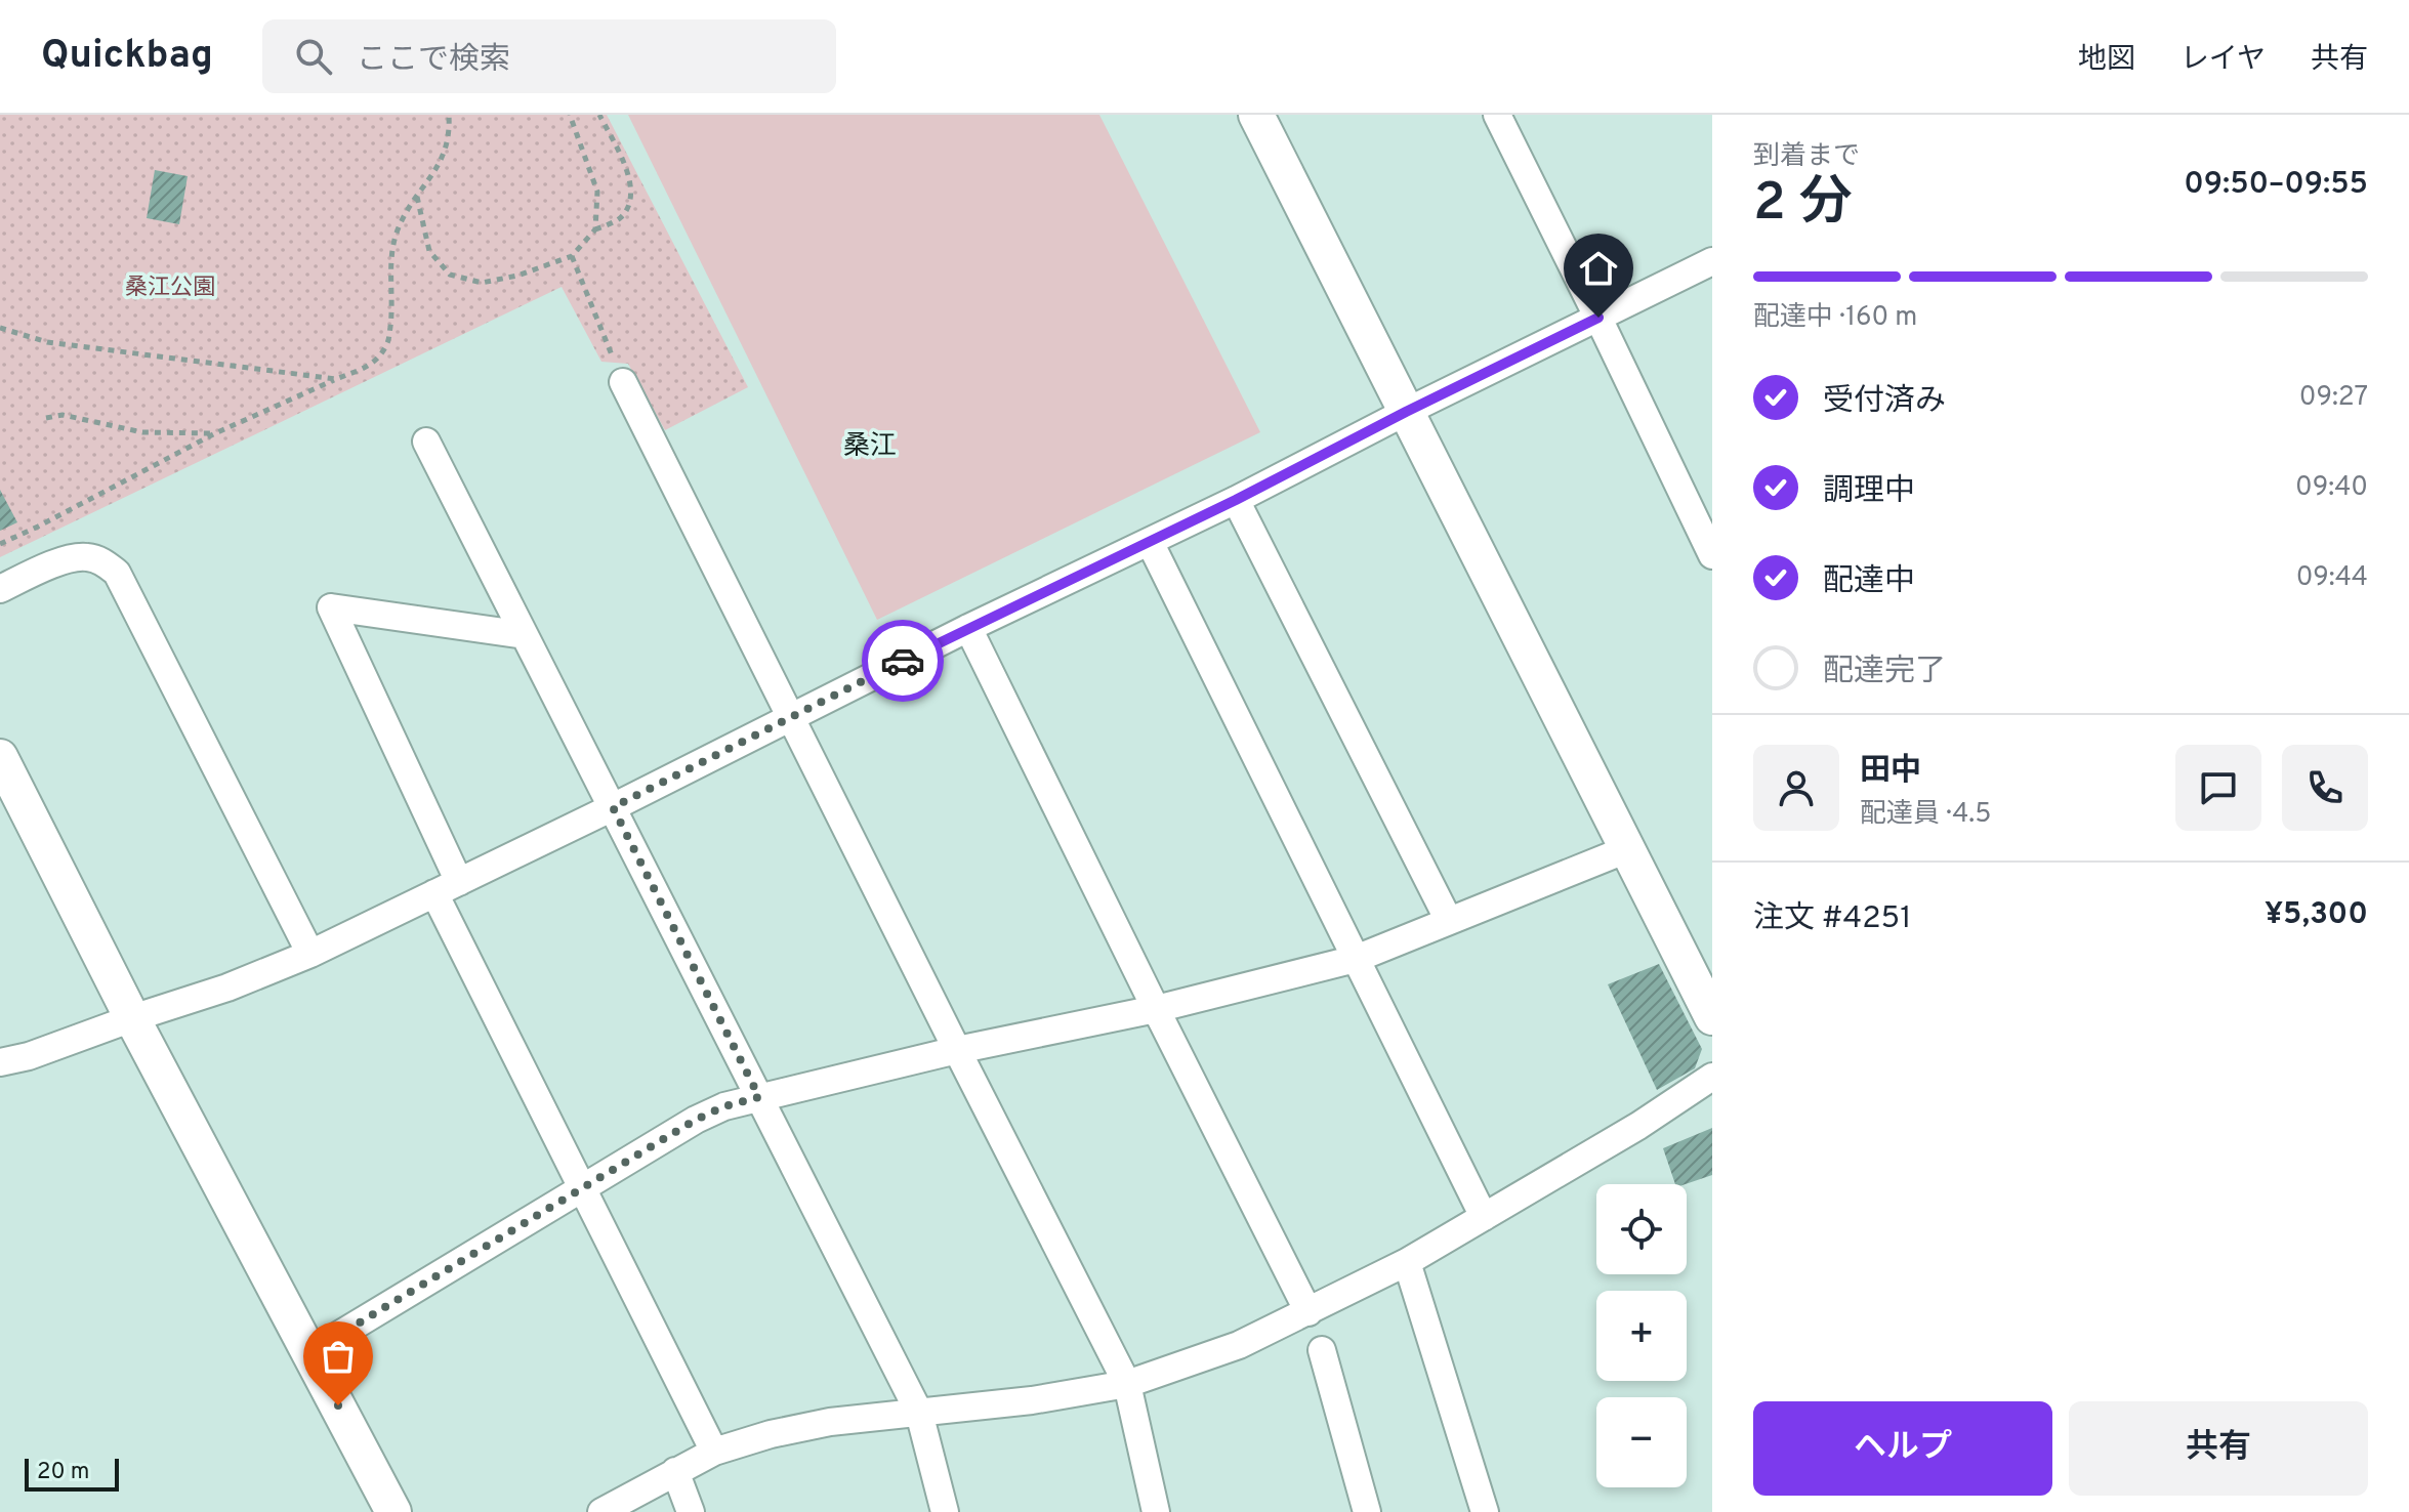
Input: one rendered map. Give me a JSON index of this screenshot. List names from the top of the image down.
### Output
{
  "districts": ["桑江"],
  "parks": ["桑江公園"],
  "scale_bar": "20 m",
  "page": {
    "header": "Quickbag",
    "search": "ここで検索",
    "nav": ["地図", "レイヤ", "共有"],
    "heading": ["2 分", "到着まで", "09:50–09:55"],
    "panel": [
      "田中",
      "配達員 · 4.5",
      "注文 #4251",
      "¥5,300"
    ],
    "bar": "配達中 · 160 m",
    "list": [
      ["受付済み", "09:27"],
      ["調理中", "09:40"],
      ["配達中", "09:44"],
      "配達完了"
    ],
    "map_buttons": ["+", "−"],
    "buttons": ["ヘルプ", "共有"],
    "scale": "20 m"
  }
}
